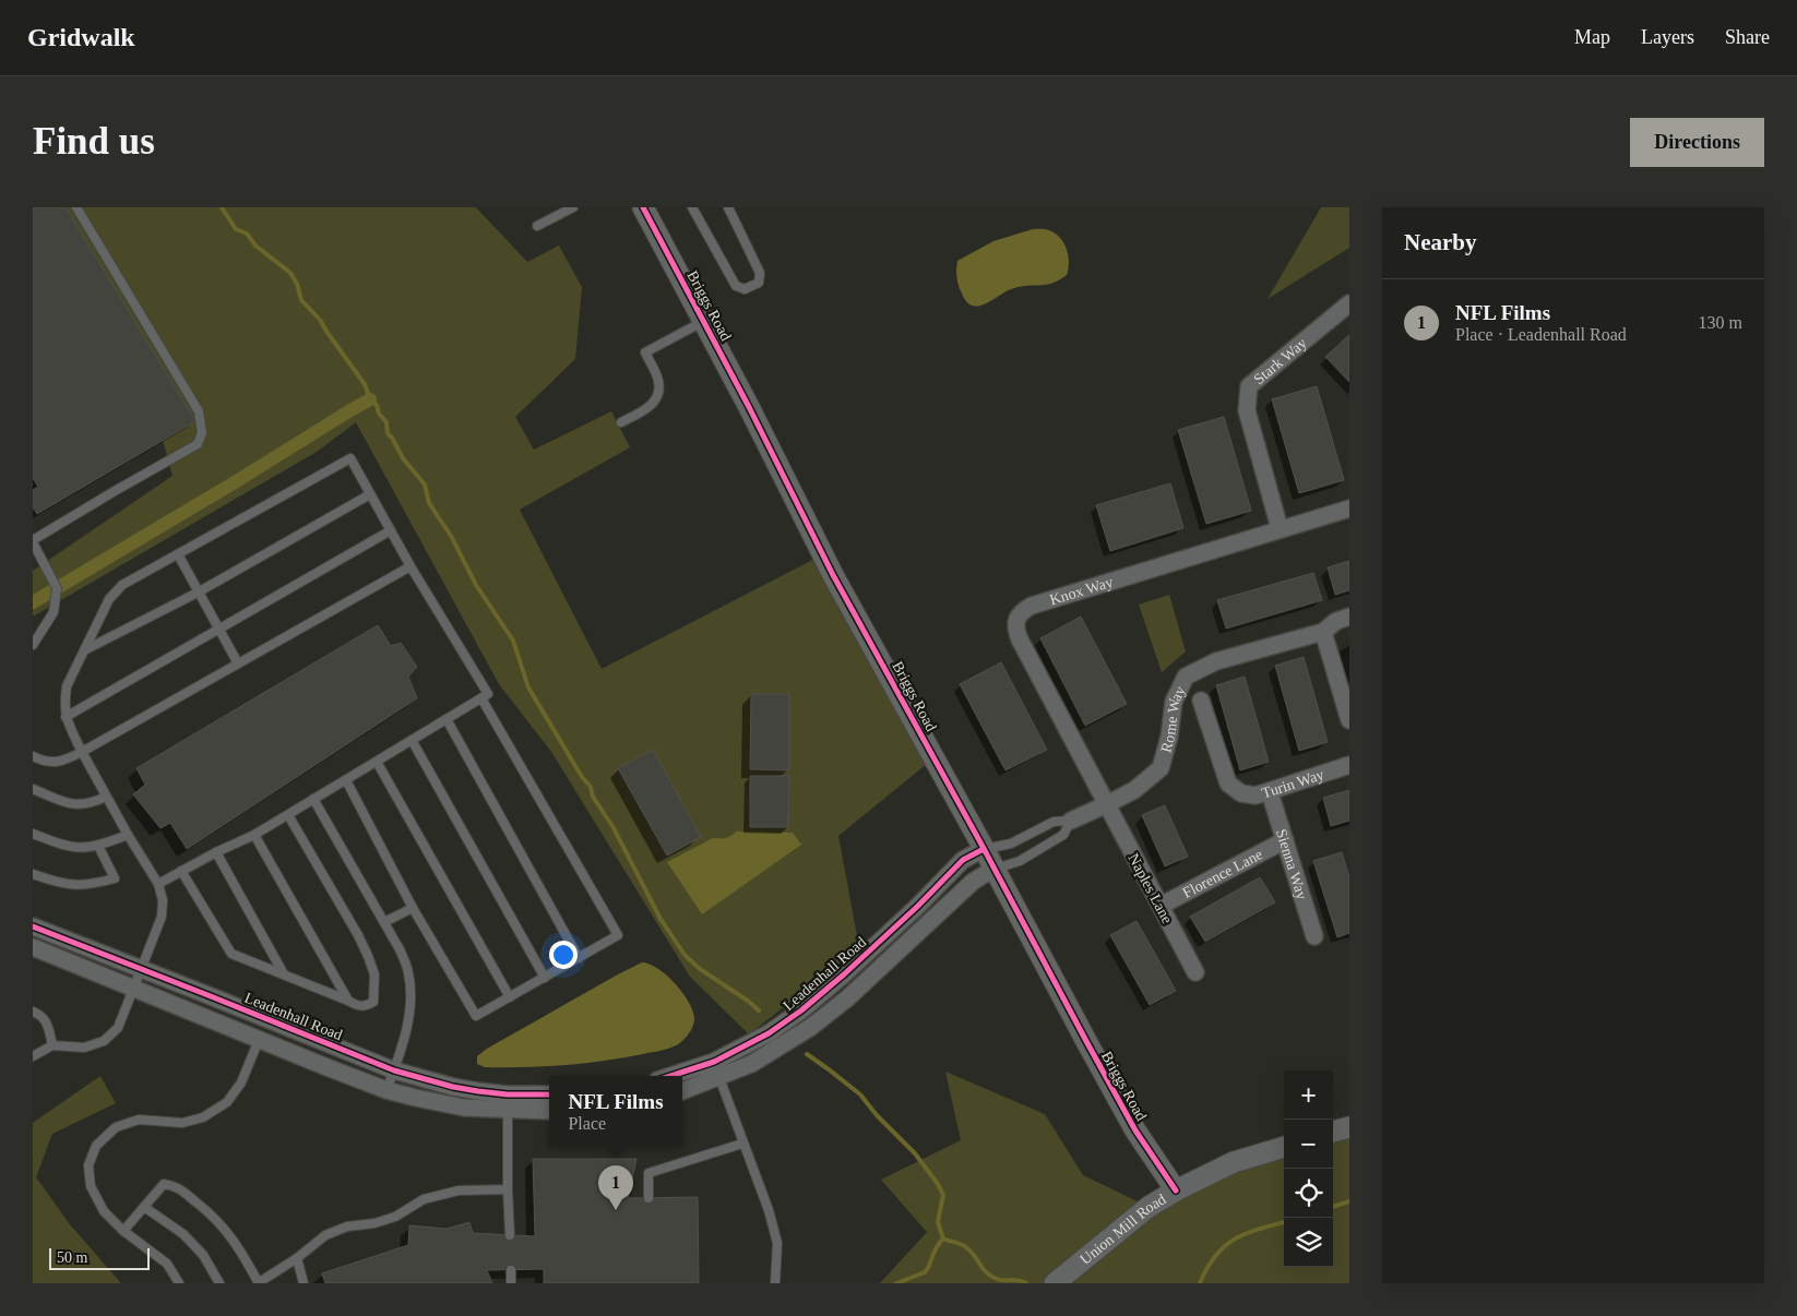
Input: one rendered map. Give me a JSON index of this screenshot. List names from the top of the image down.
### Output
{
  "streets": {
    "street": [
      "Briggs Road",
      "Stark Way",
      "Knox Way",
      "Rome Way",
      "Turin Way",
      "Sienna Way",
      "Florence Lane",
      "Naples Lane",
      "Leadenhall Road",
      "Union Mill Road"
    ]
  },
  "crossings": [
    ["Briggs Road", "Leadenhall Road"],
    ["Briggs Road", "Union Mill Road"],
    ["Stark Way", "Knox Way"],
    ["Knox Way", "Rome Way"],
    ["Knox Way", "Naples Lane"],
    ["Rome Way", "Naples Lane"],
    ["Turin Way", "Sienna Way"],
    ["Sienna Way", "Florence Lane"],
    ["Florence Lane", "Naples Lane"]
  ],
  "scale_bar": "50 m",
  "page": {
    "header": "Gridwalk",
    "nav": ["Map", "Layers", "Share"],
    "buttons": "Directions",
    "title": "Find us",
    "heading": "Nearby",
    "list": [
      {
        "mark": "1",
        "name": "NFL Films",
        "note": "Place · Leadenhall Road",
        "value": "130 m"
      }
    ],
    "map_buttons": ["+", "−"],
    "popup": ["NFL Films", "Place"],
    "pins": "1",
    "scale": "50 m"
  }
}
